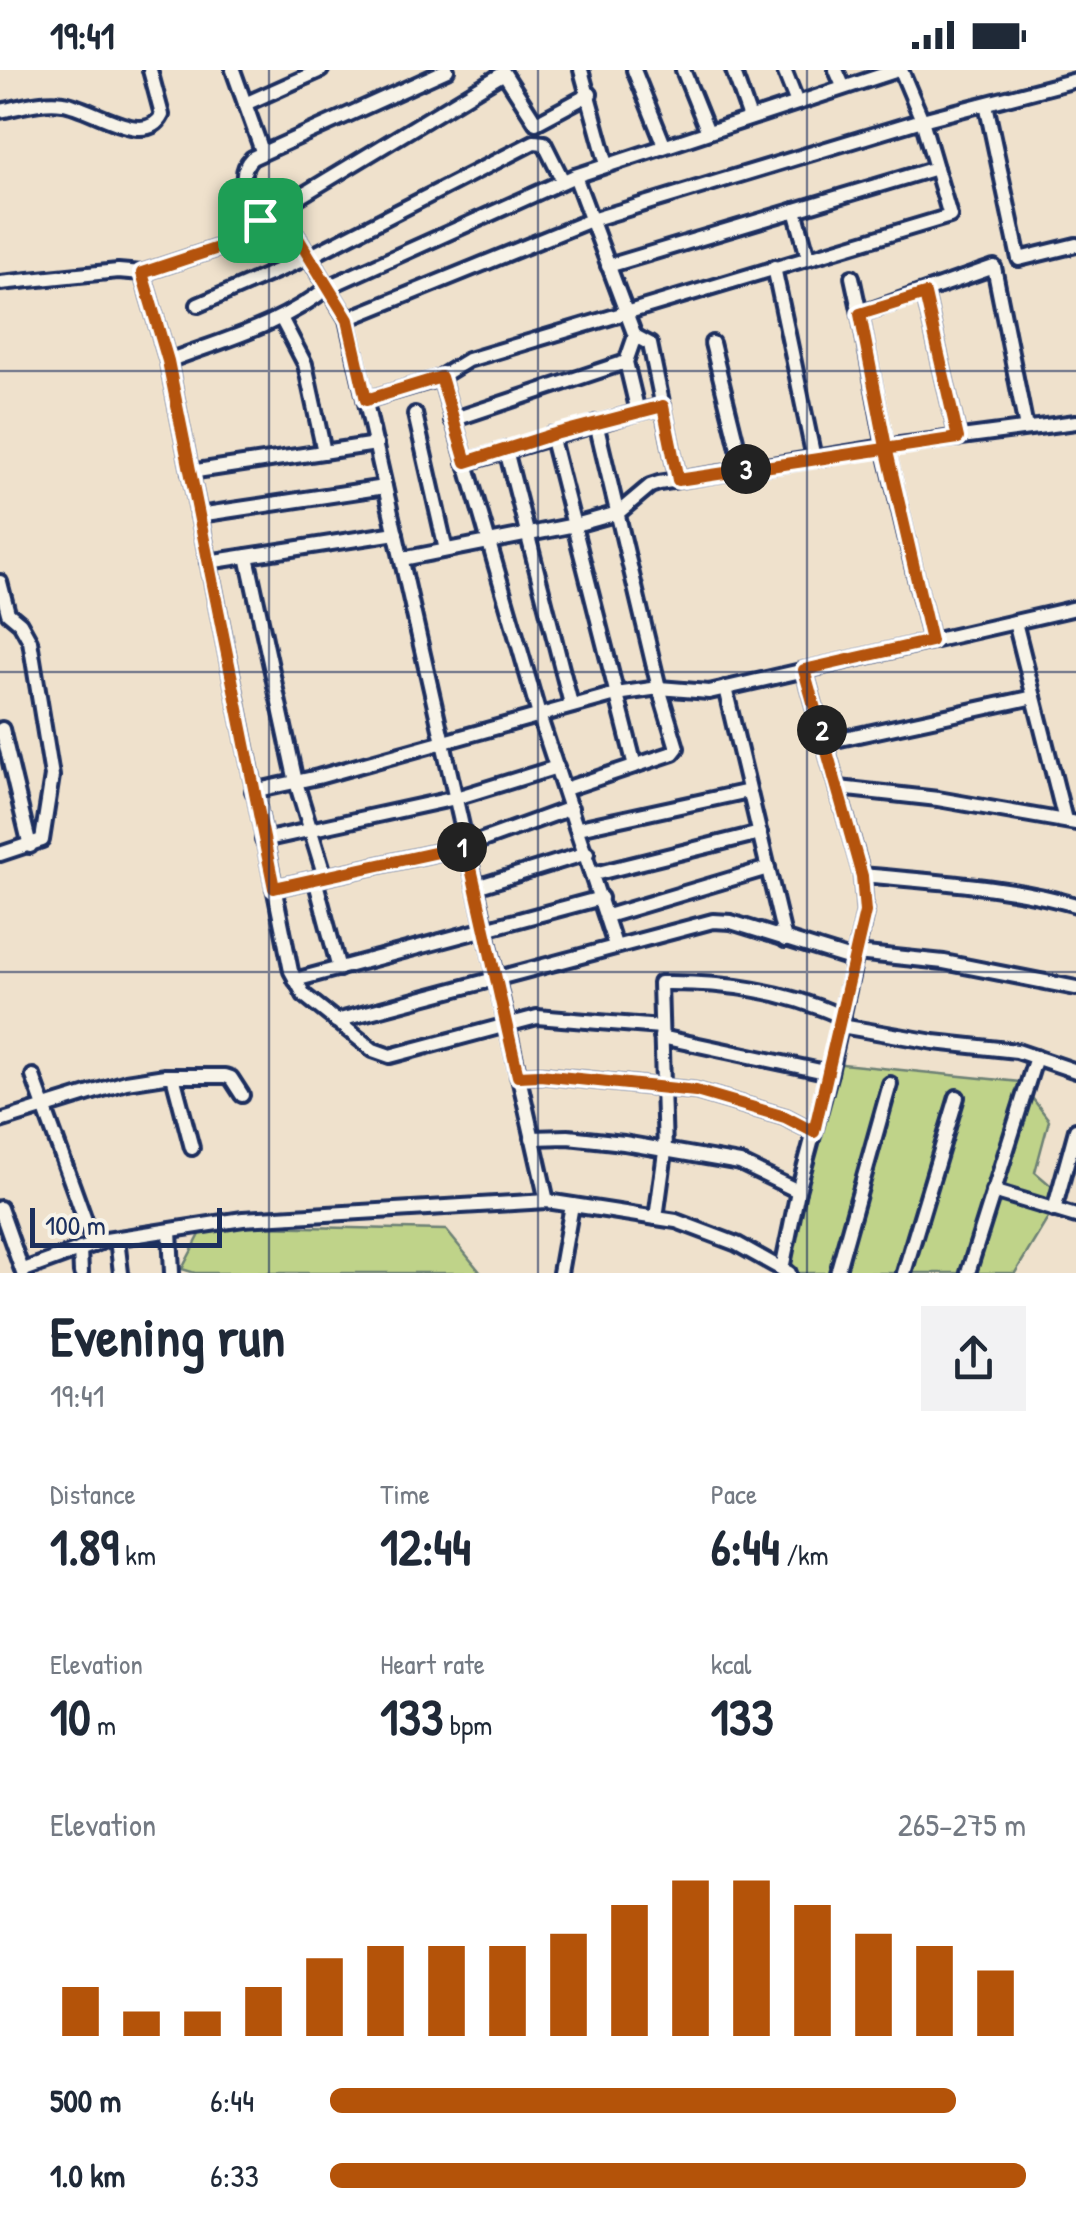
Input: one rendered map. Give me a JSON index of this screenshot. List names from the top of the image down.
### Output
{
  "scale_bar": "100 m",
  "page": {
    "status": "19:41",
    "pins": ["3", "2", "1"],
    "scale": "100 m",
    "heading": ["Evening run", "19:41"],
    "stats": [
      ["Distance", "1.89 km"],
      ["Time", "12:44"],
      ["Pace", "6:44 /km"],
      ["Elevation", "10 m"],
      ["Heart rate", "133 bpm"],
      ["kcal", "133"]
    ],
    "chart": ["Elevation", "265–275 m"],
    "list": [
      {
        "name": "500 m",
        "note": "6:44"
      },
      {
        "name": "1.0 km",
        "note": "6:33"
      }
    ]
  }
}
